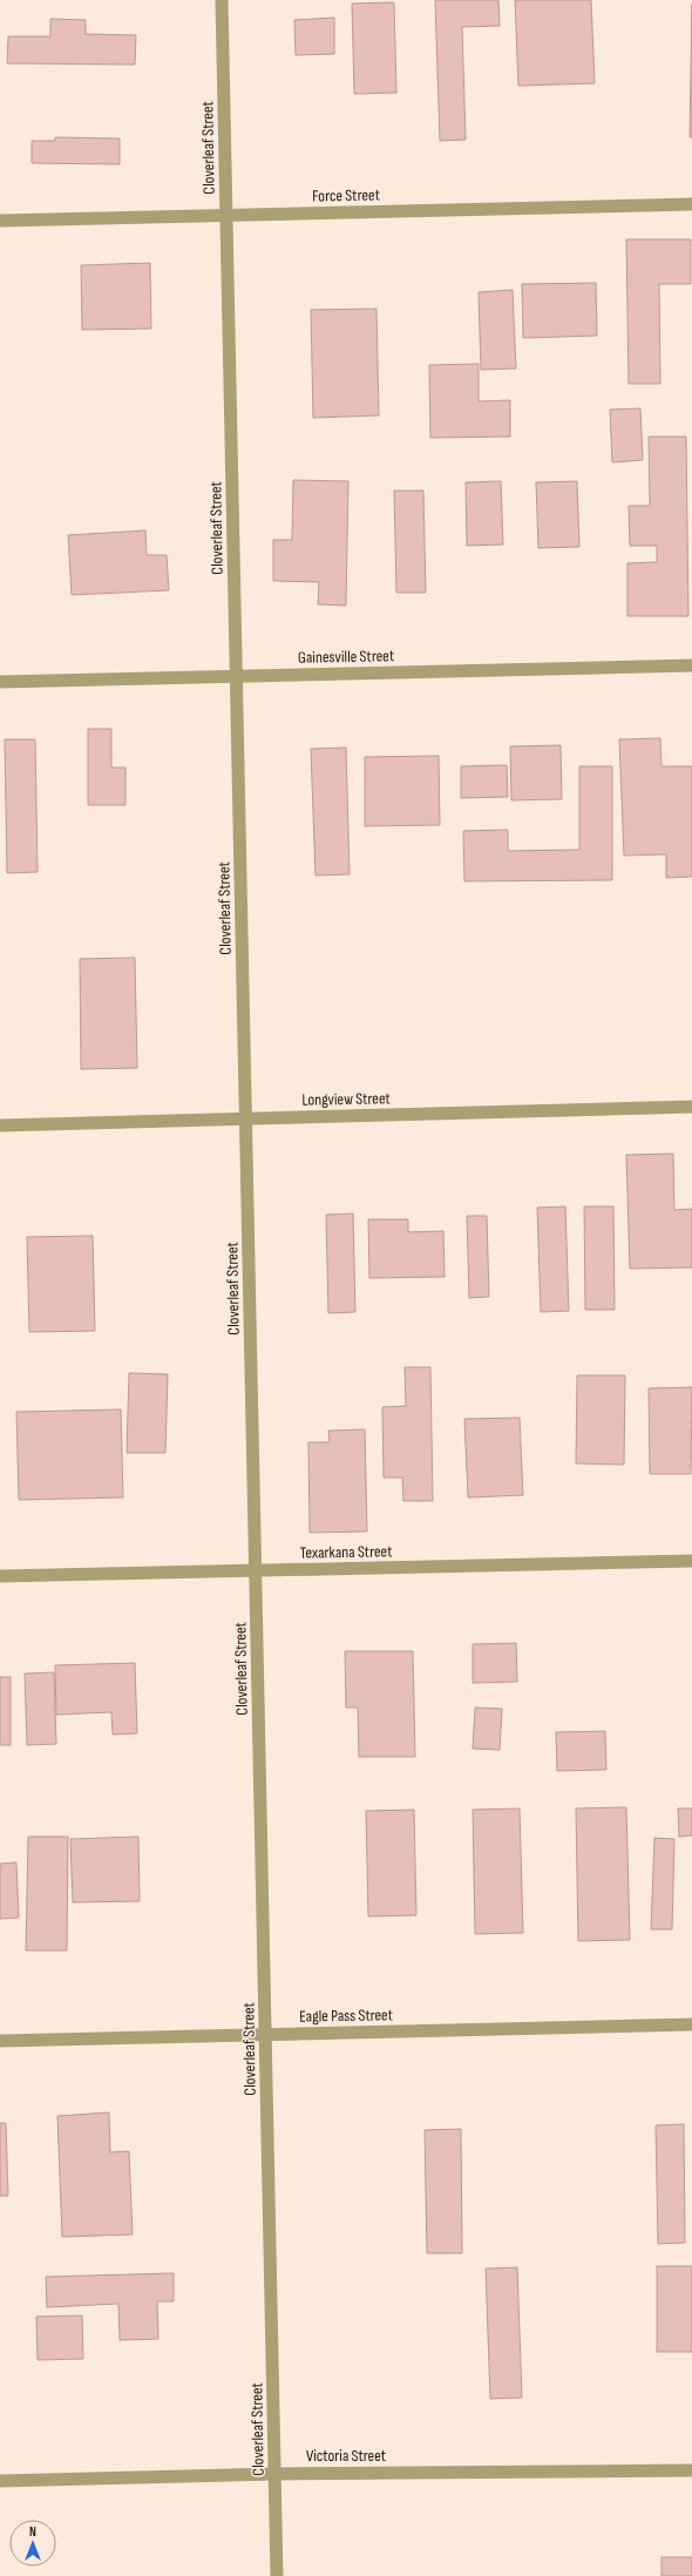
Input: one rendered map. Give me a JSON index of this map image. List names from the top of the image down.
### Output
{
  "streets": {
    "street": [
      "Cloverleaf Street",
      "Force Street",
      "Gainesville Street",
      "Longview Street",
      "Texarkana Street",
      "Eagle Pass Street",
      "Victoria Street"
    ]
  },
  "crossings": [
    ["Cloverleaf Street", "Force Street"],
    ["Cloverleaf Street", "Gainesville Street"],
    ["Cloverleaf Street", "Longview Street"],
    ["Cloverleaf Street", "Texarkana Street"],
    ["Cloverleaf Street", "Eagle Pass Street"],
    ["Cloverleaf Street", "Victoria Street"]
  ],
  "north": "top"
}
